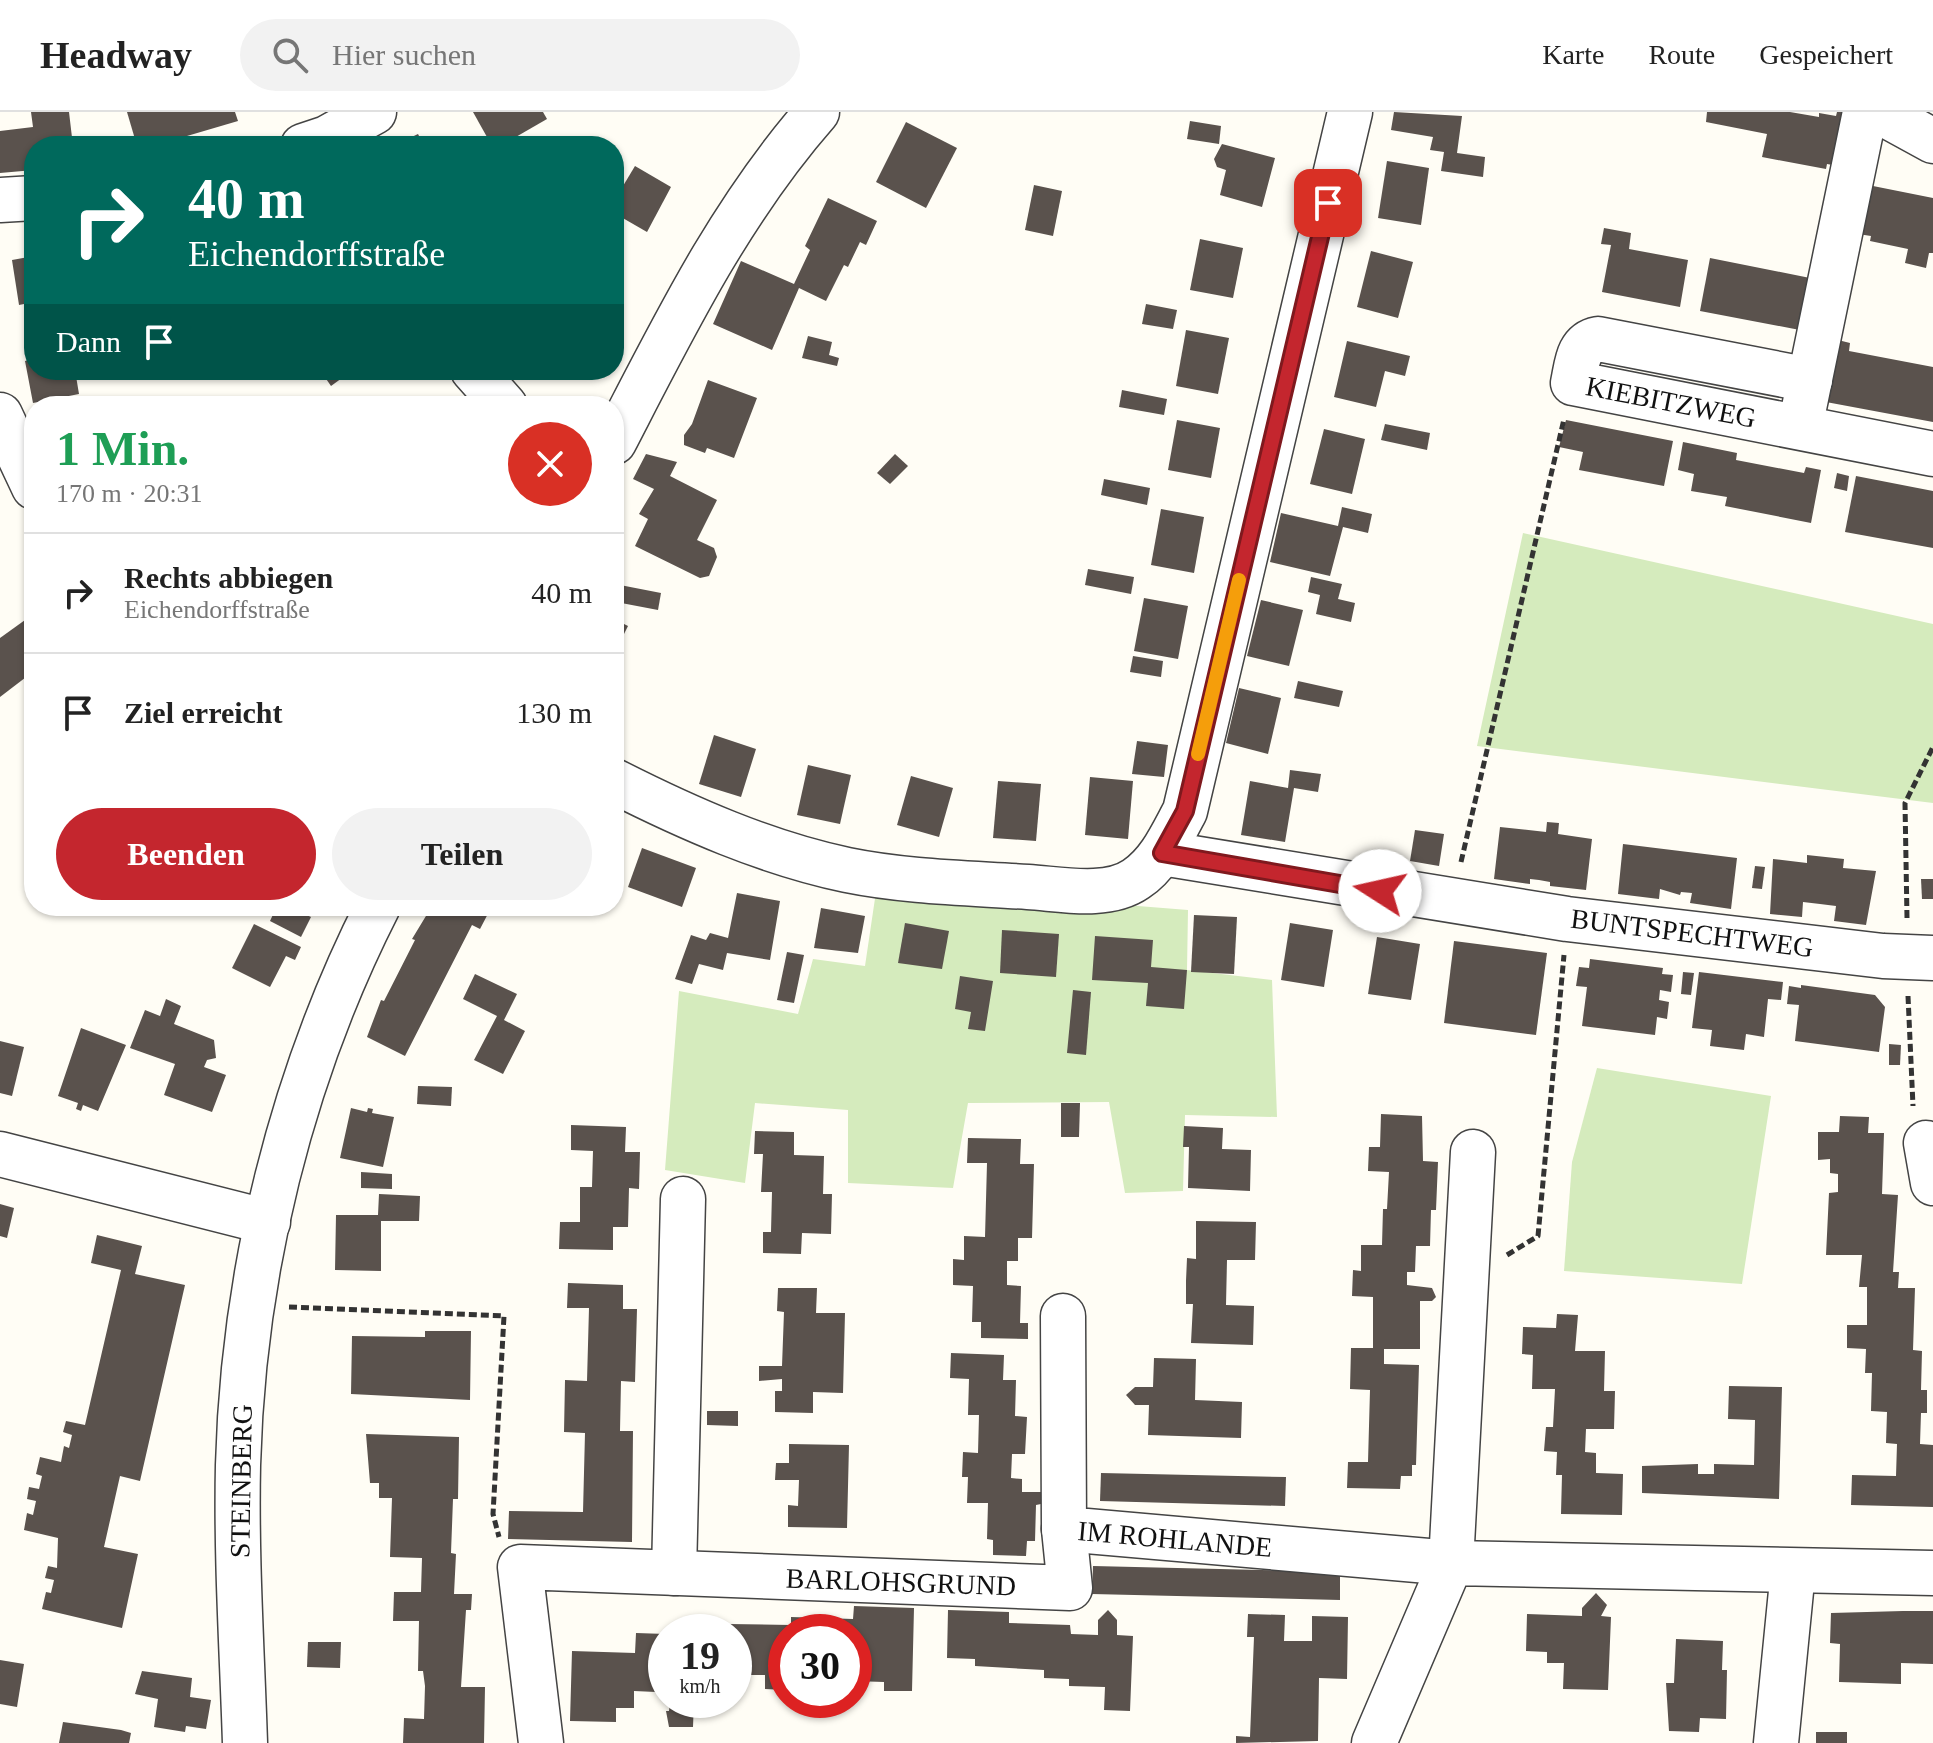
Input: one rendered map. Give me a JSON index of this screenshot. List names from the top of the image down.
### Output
{
  "streets": {
    "street": [
      "KIEBITZWEG",
      "BUNTSPECHTWEG",
      "STEINBERG",
      "IM ROHLANDE",
      "BARLOHSGRUND"
    ]
  },
  "crossings": [
    ["IM ROHLANDE", "BARLOHSGRUND"]
  ],
  "page": {
    "header": "Headway",
    "search": "Hier suchen",
    "nav": ["Karte", "Route", "Gespeichert"],
    "turn": ["40 m", "Eichendorffstraße"],
    "then": "Dann",
    "heading": ["1 Min.", "170 m · 20:31"],
    "list": [
      {
        "name": "Rechts abbiegen",
        "note": "Eichendorffstraße",
        "value": "40 m"
      },
      {
        "name": "Ziel erreicht",
        "value": "130 m"
      }
    ],
    "buttons": ["Beenden", "Teilen"],
    "speed": "19 km/h",
    "limit": "30"
  }
}
